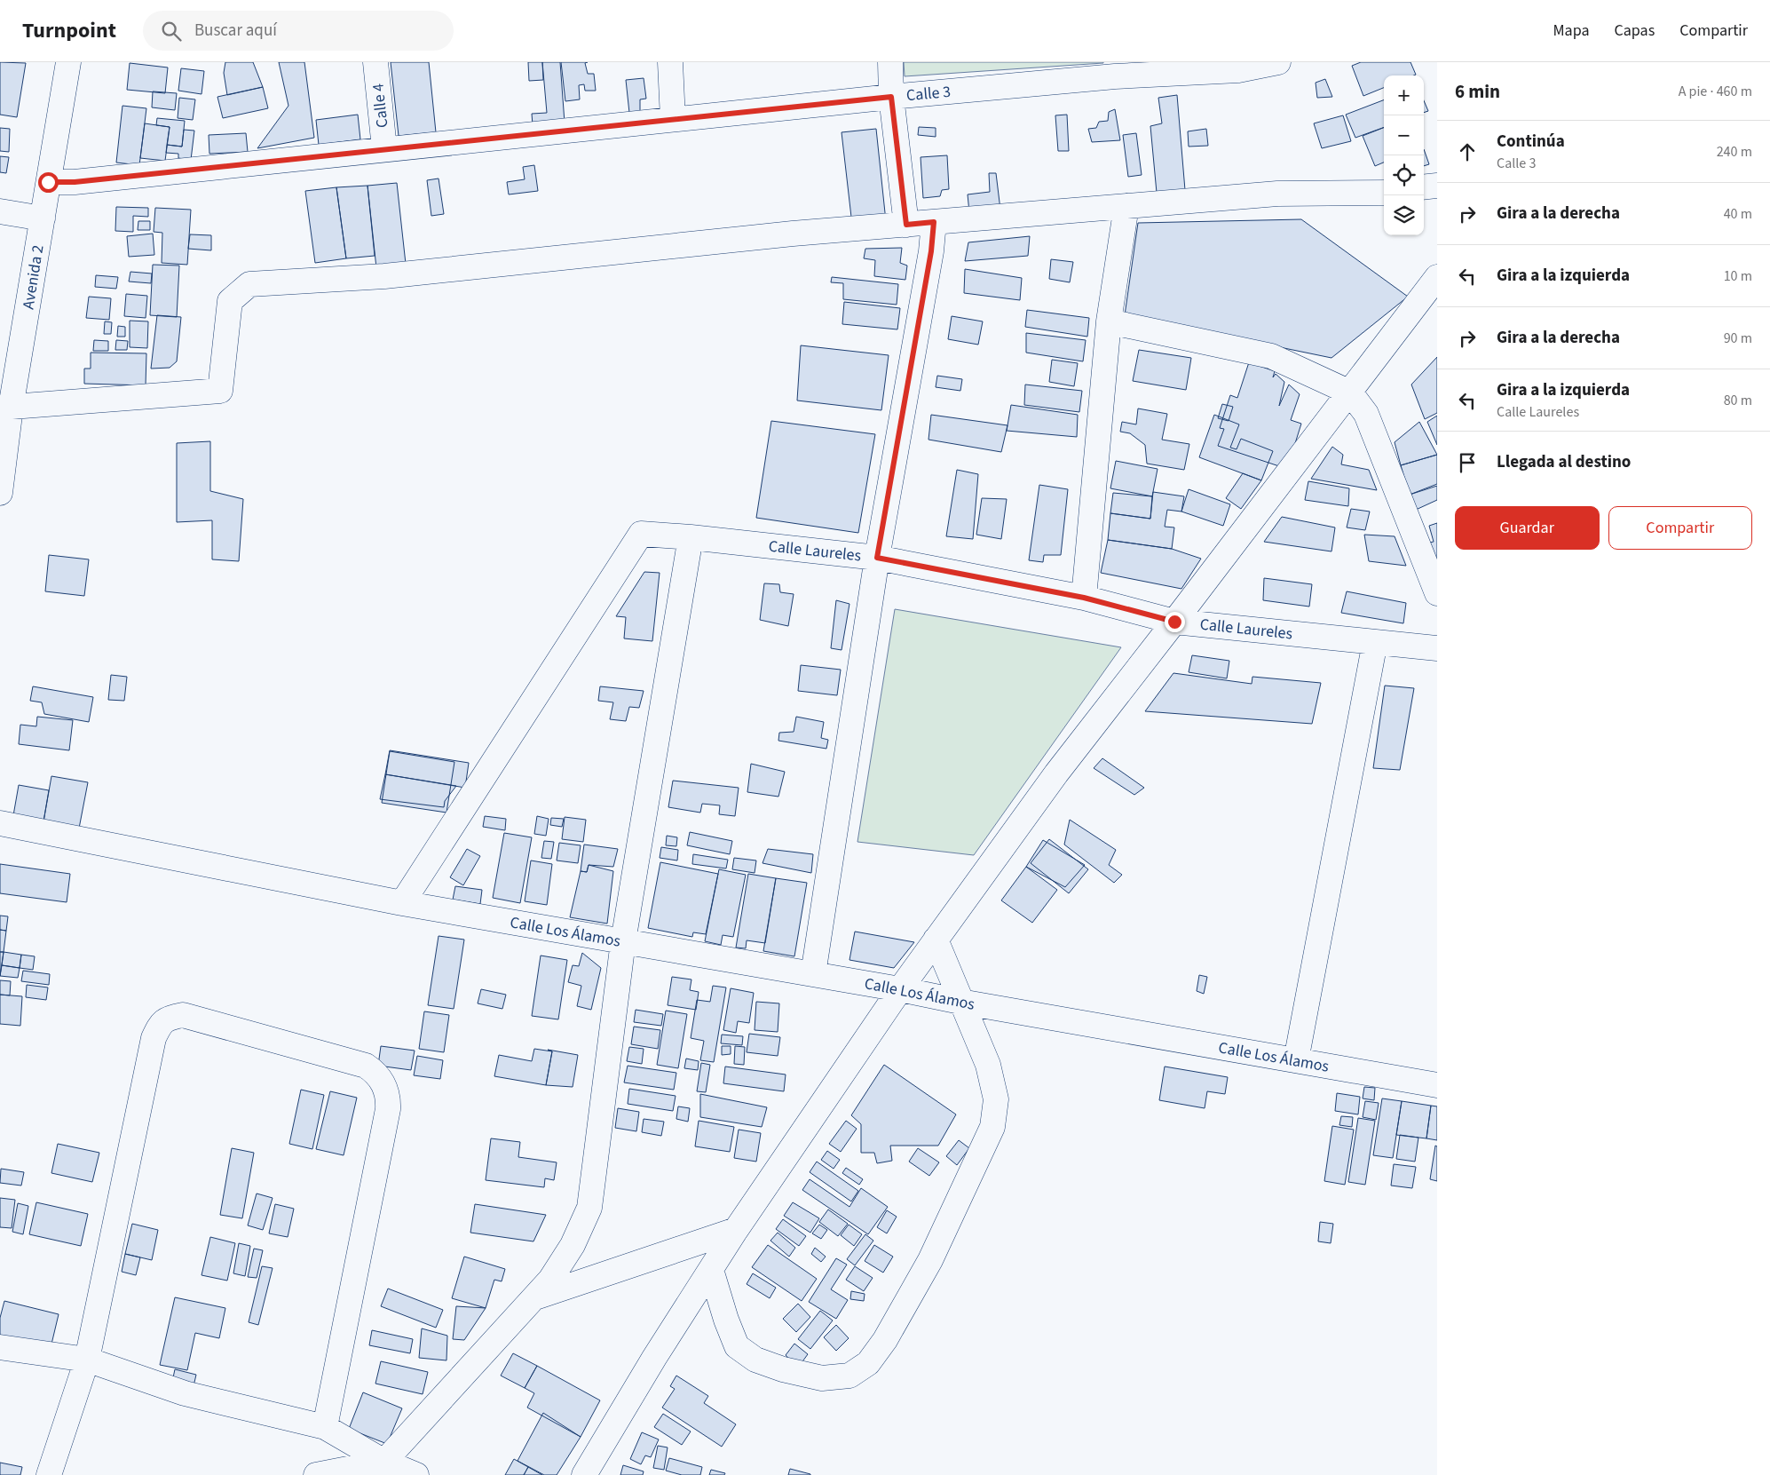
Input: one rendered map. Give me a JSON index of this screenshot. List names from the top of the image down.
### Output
{
  "streets": {
    "street": [
      "Calle 3",
      "Calle 4",
      "Avenida 2",
      "Calle Laureles",
      "Calle Los Álamos"
    ]
  },
  "crossings": [
    ["Calle 3", "Calle 4"],
    ["Calle 3", "Avenida 2"],
    ["Calle Laureles", "Calle Los Álamos"]
  ],
  "page": {
    "header": "Turnpoint",
    "search": "Buscar aquí",
    "nav": ["Mapa", "Capas", "Compartir"],
    "heading": ["6 min", "A pie · 460 m"],
    "map_buttons": ["+", "−"],
    "list": [
      ["Continúa", "Calle 3", "240 m"],
      ["Gira a la derecha", "40 m"],
      ["Gira a la izquierda", "10 m"],
      ["Gira a la derecha", "90 m"],
      ["Gira a la izquierda", "Calle Laureles", "80 m"],
      "Llegada al destino"
    ],
    "buttons": ["Guardar", "Compartir"]
  }
}
